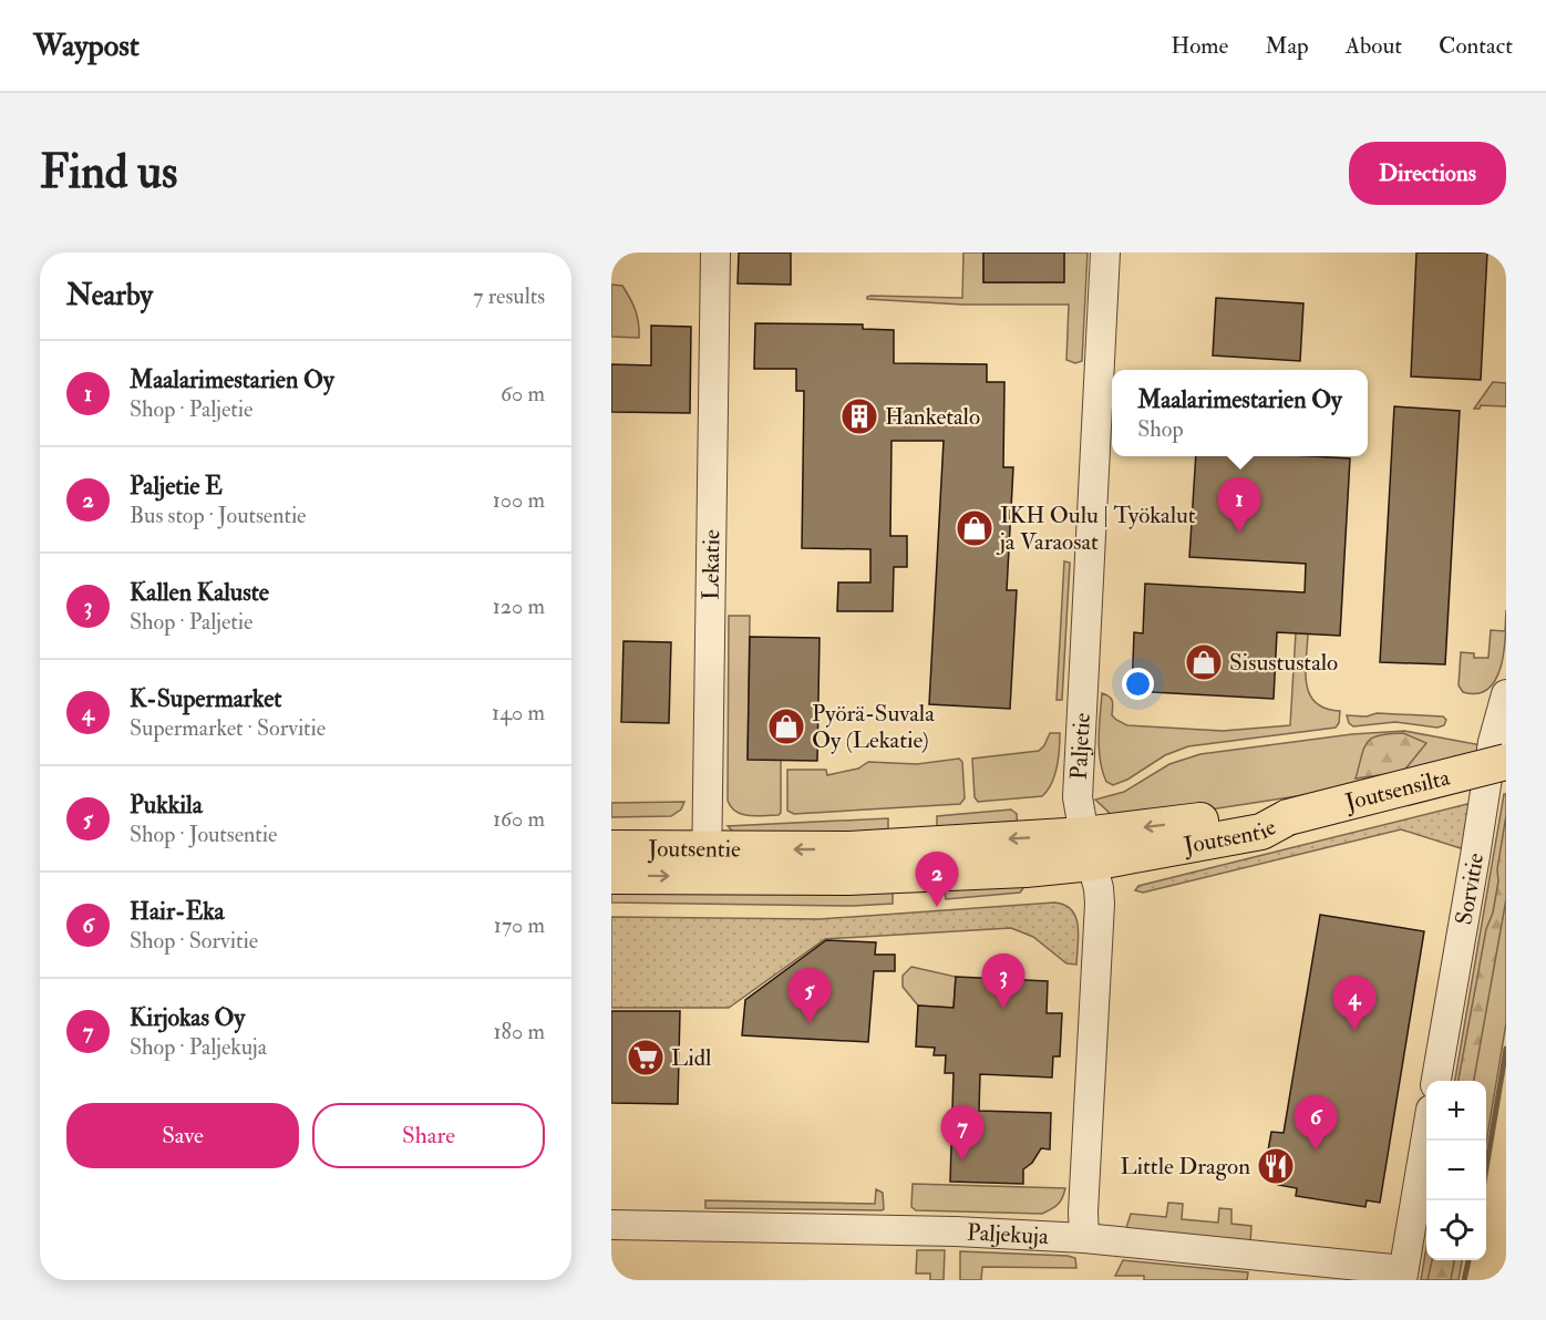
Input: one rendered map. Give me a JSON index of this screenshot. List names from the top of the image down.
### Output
{
  "streets": {
    "main road": ["Joutsensilta", "Joutsentie"],
    "street": [
      "Lekatie",
      "Paljetie",
      "Sorvitie",
      "Paljekuja"
    ]
  },
  "crossings": [
    ["Lekatie", "Joutsentie"],
    ["Paljetie", "Joutsentie"],
    ["Paljetie", "Paljekuja"],
    ["Joutsensilta", "Joutsentie"]
  ],
  "places": {
    "building": ["Hanketalo"],
    "shop": ["IKH Oulu | Työkalut ja Varaosat", "Sisustustalo", "Pyörä-Suvala Oy (Lekatie)"],
    "supermarket": ["Lidl"],
    "restaurant": ["Little Dragon"]
  },
  "page": {
    "header": "Waypost",
    "nav": [
      "Home",
      "Map",
      "About",
      "Contact"
    ],
    "buttons": [
      "Directions",
      ["Save", "Share"]
    ],
    "title": "Find us",
    "heading": ["Nearby", "7 results"],
    "list": [
      {
        "mark": "1",
        "name": "Maalarimestarien Oy",
        "note": "Shop · Paljetie",
        "value": "60 m"
      },
      {
        "mark": "2",
        "name": "Paljetie E",
        "note": "Bus stop · Joutsentie",
        "value": "100 m"
      },
      {
        "mark": "3",
        "name": "Kallen Kaluste",
        "note": "Shop · Paljetie",
        "value": "120 m"
      },
      {
        "mark": "4",
        "name": "K-Supermarket",
        "note": "Supermarket · Sorvitie",
        "value": "140 m"
      },
      {
        "mark": "5",
        "name": "Pukkila",
        "note": "Shop · Joutsentie",
        "value": "160 m"
      },
      {
        "mark": "6",
        "name": "Hair-Eka",
        "note": "Shop · Sorvitie",
        "value": "170 m"
      },
      {
        "mark": "7",
        "name": "Kirjokas Oy",
        "note": "Shop · Paljekuja",
        "value": "180 m"
      }
    ],
    "popup": ["Maalarimestarien Oy", "Shop"],
    "pins": [
      "1",
      "2",
      "3",
      "5",
      "4",
      "6",
      "7"
    ],
    "map_buttons": ["+", "−"]
  }
}
